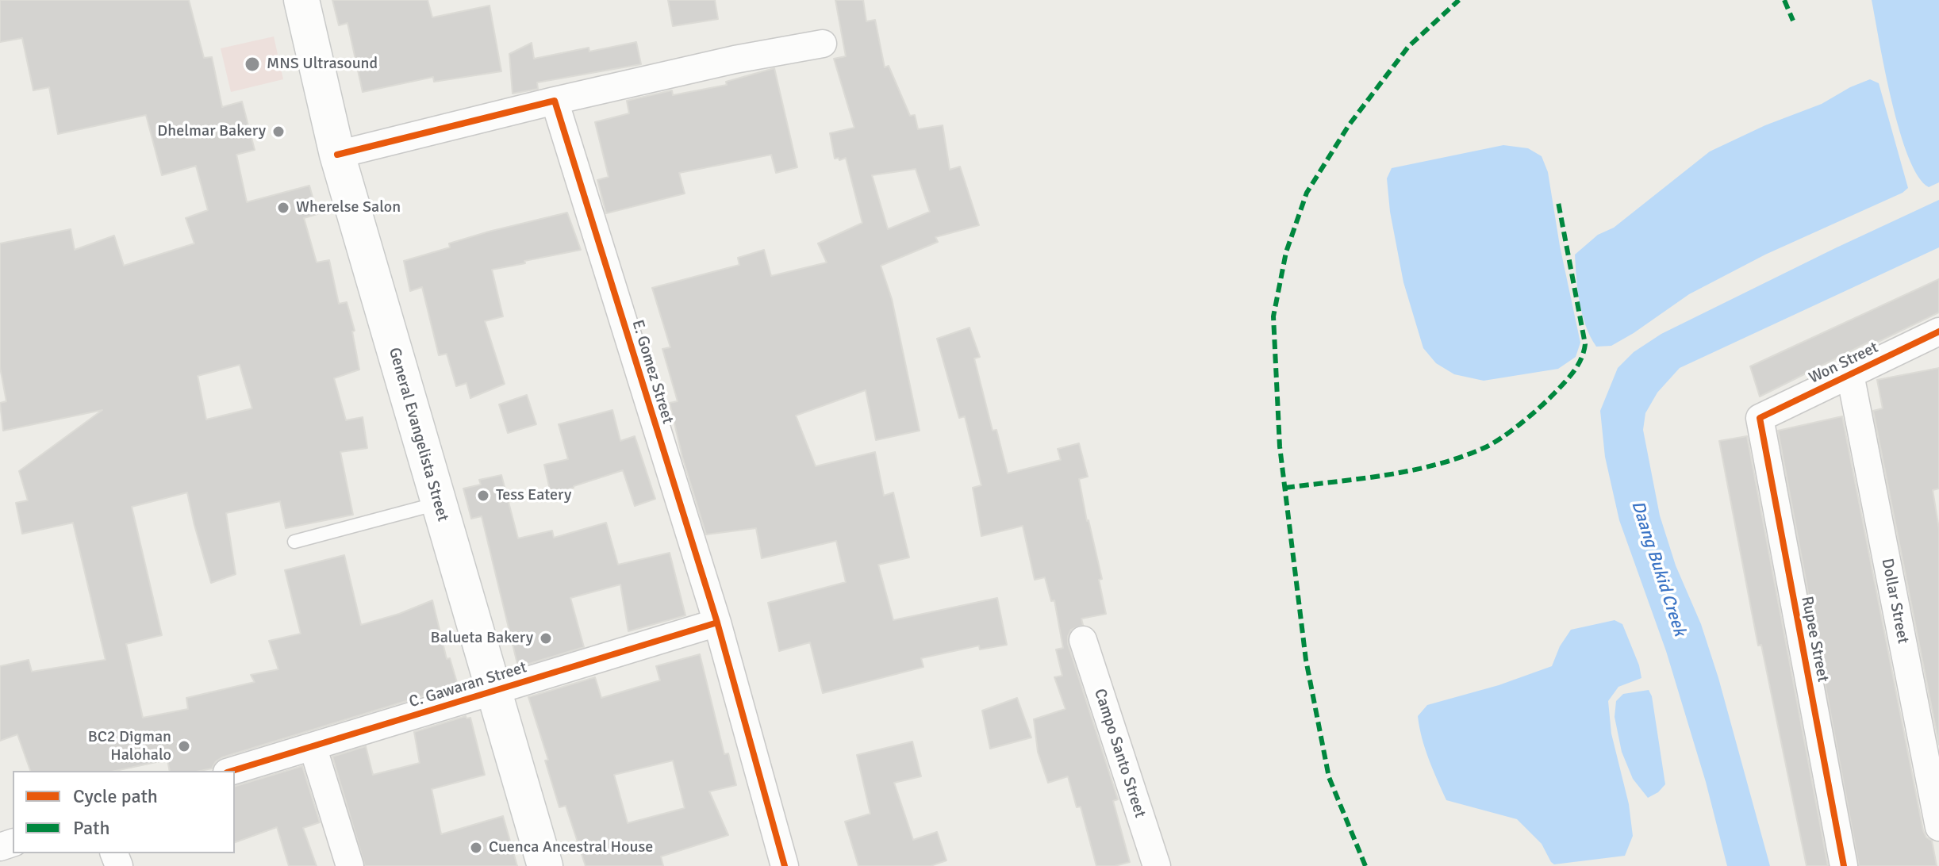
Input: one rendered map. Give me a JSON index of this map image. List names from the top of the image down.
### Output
{
  "streets": {
    "main road": ["General Evangelista Street"],
    "street": [
      "Won Street",
      "E. Gomez Street",
      "Dollar Street",
      "Rupee Street",
      "C. Gawaran Street",
      "Campo Santo Street"
    ]
  },
  "crossings": [
    ["Won Street", "Dollar Street"],
    ["Won Street", "Rupee Street"],
    ["E. Gomez Street", "C. Gawaran Street"],
    ["General Evangelista Street", "C. Gawaran Street"]
  ],
  "water": ["Daang Bukid Creek"],
  "places": [
    "MNS Ultrasound",
    "Dhelmar Bakery",
    "Wherelse Salon",
    "Tess Eatery",
    "Balueta Bakery",
    "BC2 Digman Halohalo",
    "Cuenca Ancestral House"
  ],
  "legend": ["Cycle path", "Path"]
}
